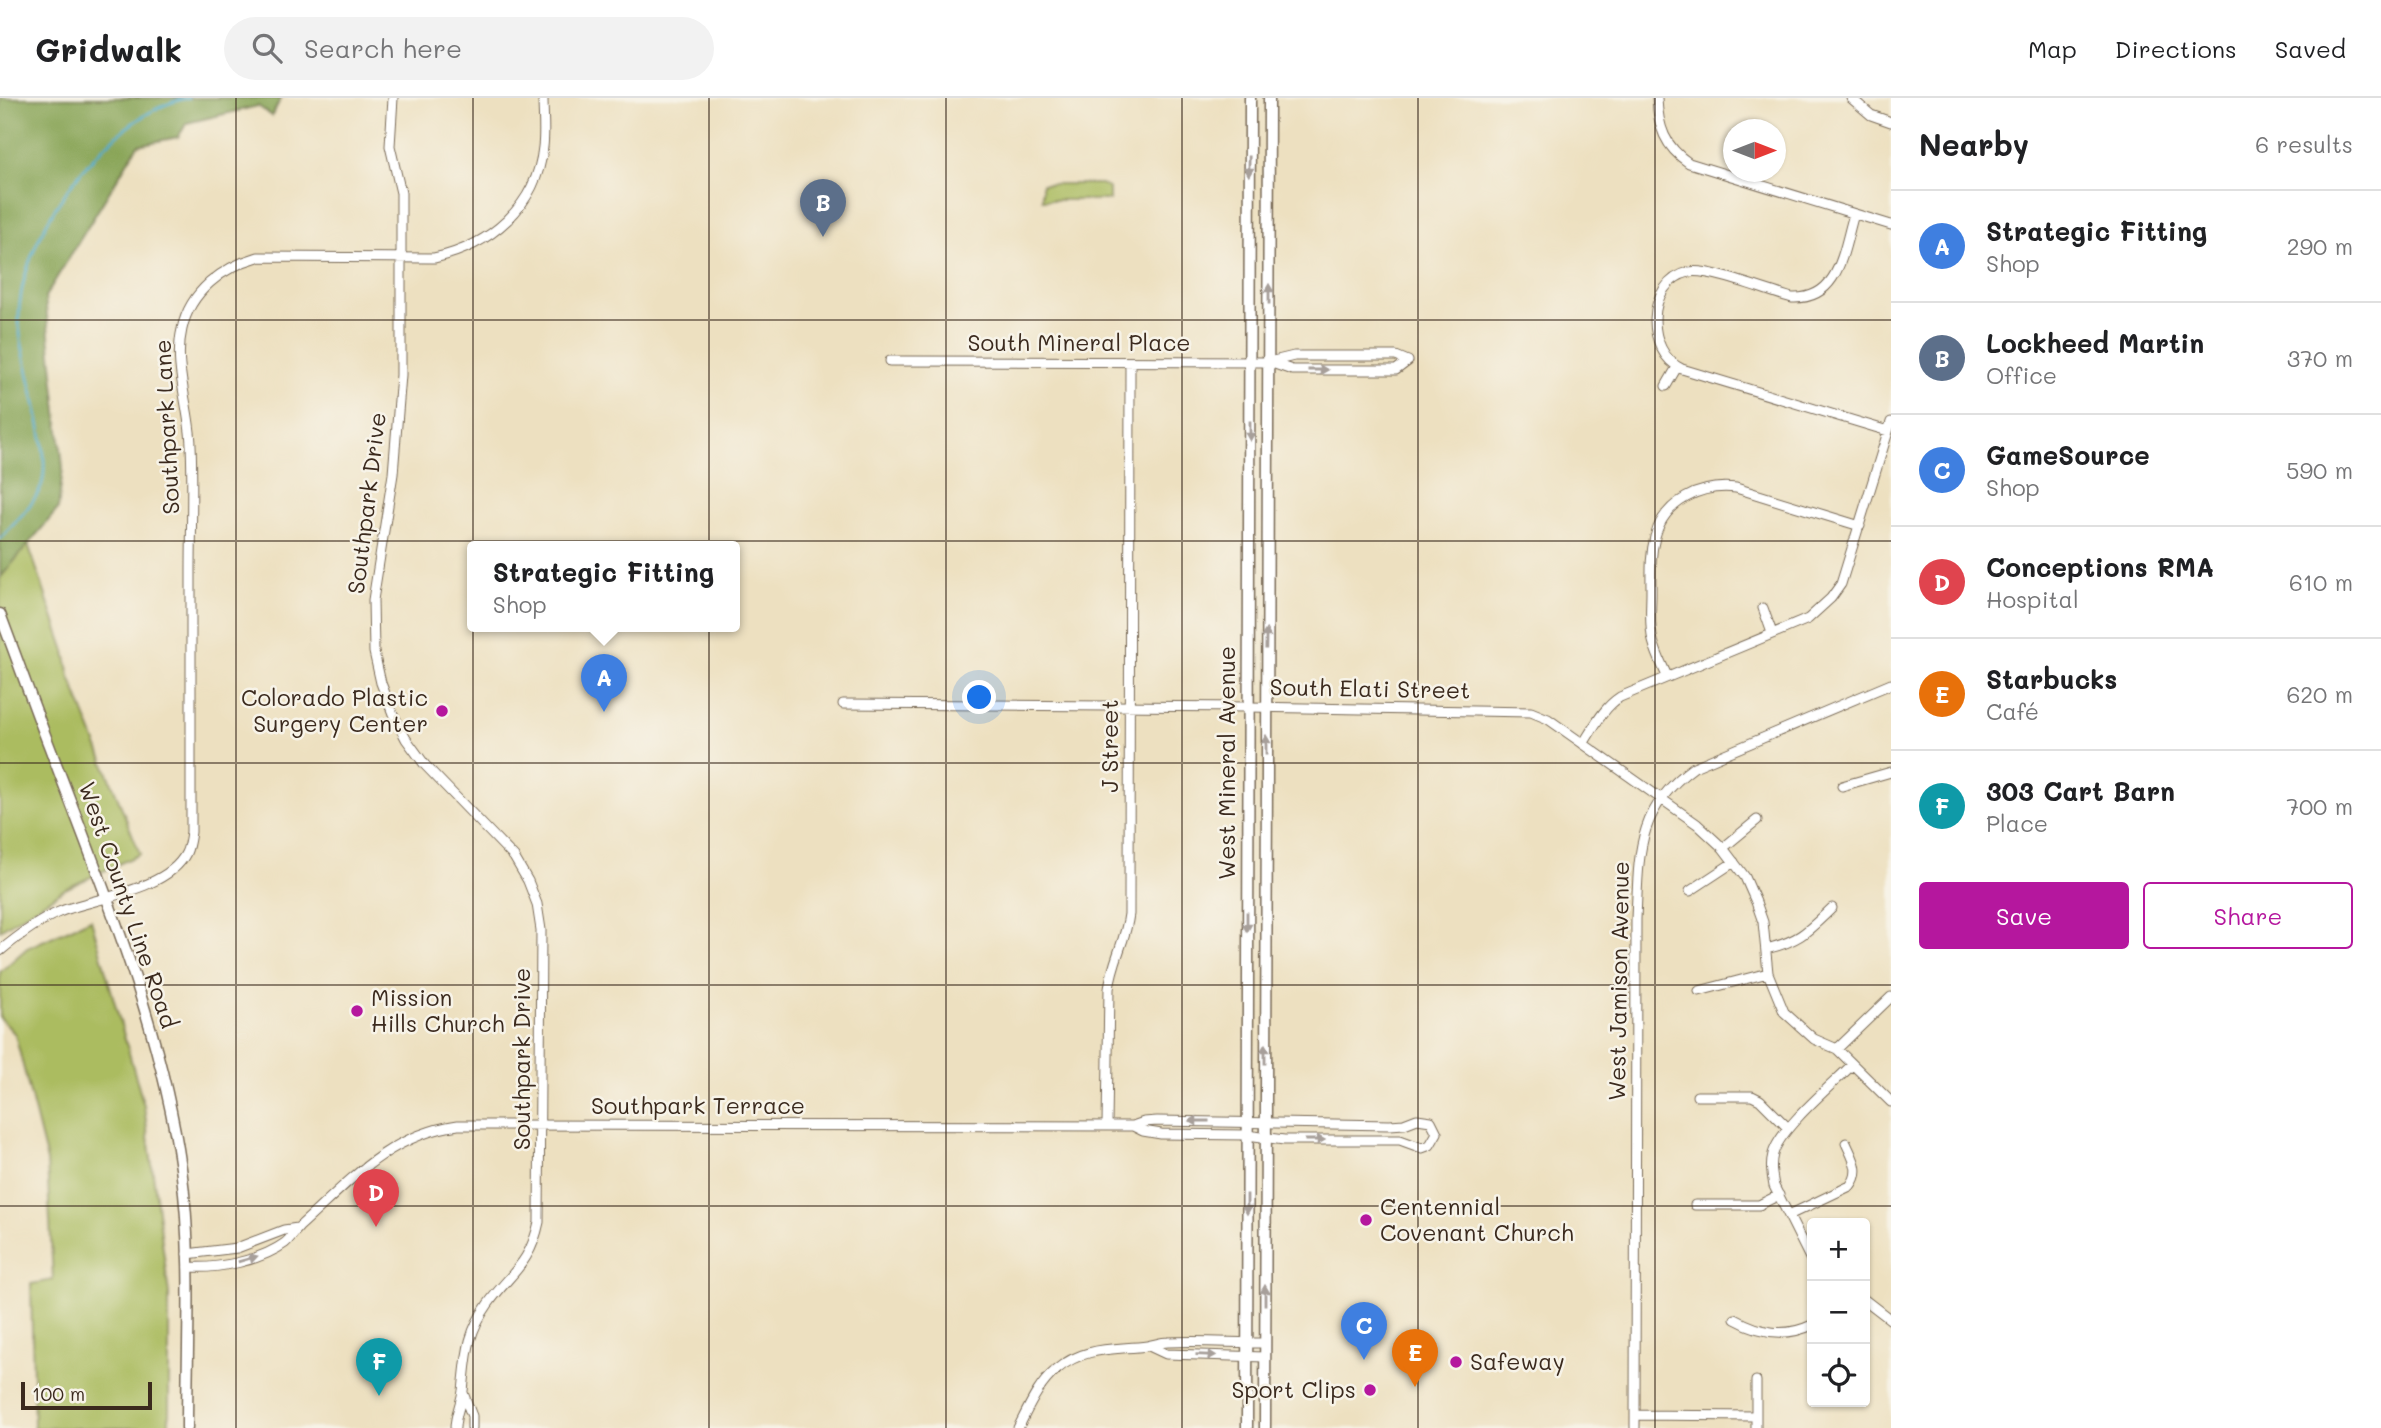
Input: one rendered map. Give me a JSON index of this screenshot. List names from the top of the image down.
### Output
{
  "streets": {
    "main road": ["West Mineral Avenue", "West County Line Road"],
    "street": [
      "South Mineral Place",
      "Southpark Lane",
      "Southpark Drive",
      "South Elati Street",
      "J Street",
      "West Jamison Avenue",
      "Southpark Terrace"
    ]
  },
  "crossings": [
    ["South Mineral Place", "J Street"],
    ["South Mineral Place", "West Mineral Avenue"],
    ["Southpark Lane", "Southpark Drive"],
    ["Southpark Lane", "West County Line Road"],
    ["Southpark Drive", "Southpark Terrace"],
    ["South Elati Street", "J Street"],
    ["South Elati Street", "West Mineral Avenue"],
    ["South Elati Street", "West Jamison Avenue"],
    ["J Street", "Southpark Terrace"],
    ["West Mineral Avenue", "Southpark Terrace"],
    ["West County Line Road", "Southpark Terrace"]
  ],
  "places": [
    "Colorado Plastic Surgery Center",
    "Mission Hills Church",
    "Centennial Covenant Church",
    "Safeway",
    "Sport Clips"
  ],
  "scale_bar": "100 m",
  "north": "right",
  "page": {
    "header": "Gridwalk",
    "search": "Search here",
    "nav": ["Map", "Directions", "Saved"],
    "heading": ["Nearby", "6 results"],
    "pins": [
      "B",
      "A",
      "D",
      "C",
      "E",
      "F"
    ],
    "list": [
      {
        "mark": "A",
        "name": "Strategic Fitting",
        "note": "Shop",
        "value": "290 m"
      },
      {
        "mark": "B",
        "name": "Lockheed Martin",
        "note": "Office",
        "value": "370 m"
      },
      {
        "mark": "C",
        "name": "GameSource",
        "note": "Shop",
        "value": "590 m"
      },
      {
        "mark": "D",
        "name": "Conceptions RMA",
        "note": "Hospital",
        "value": "610 m"
      },
      {
        "mark": "E",
        "name": "Starbucks",
        "note": "Café",
        "value": "620 m"
      },
      {
        "mark": "F",
        "name": "303 Cart Barn",
        "note": "Place",
        "value": "700 m"
      }
    ],
    "popup": ["Strategic Fitting", "Shop"],
    "buttons": ["Save", "Share"],
    "map_buttons": ["+", "−"],
    "scale": "100 m"
  }
}
